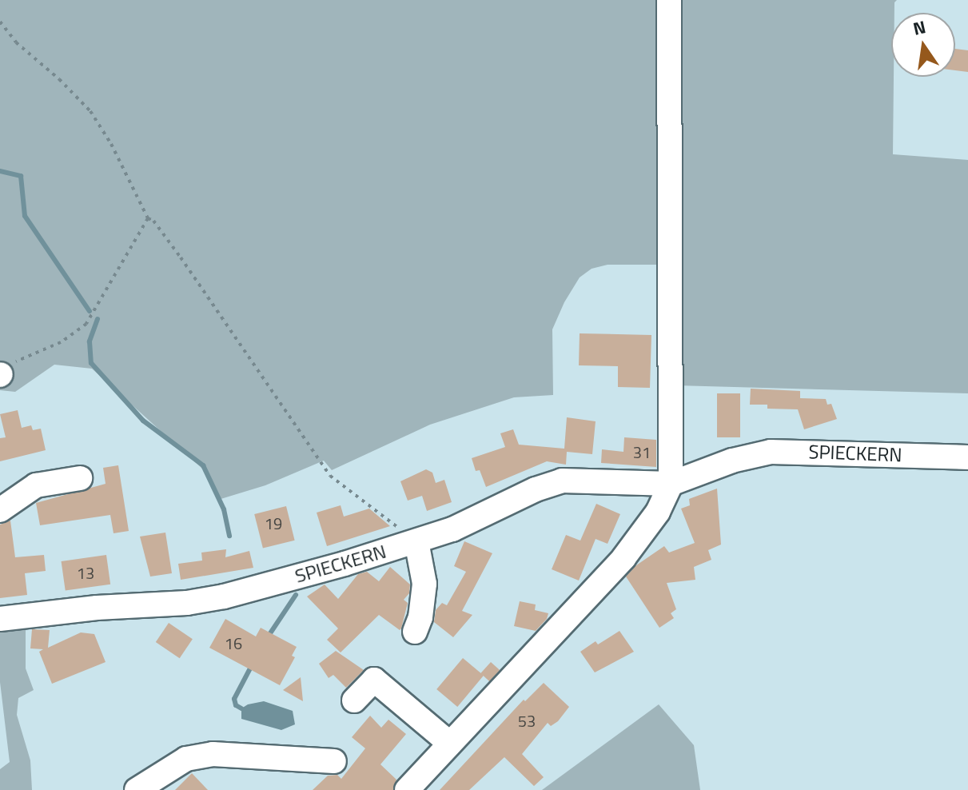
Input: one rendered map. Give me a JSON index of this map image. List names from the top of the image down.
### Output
{
  "streets": {
    "street": ["SPIECKERN"]
  },
  "house_numbers": [
    "31",
    "19",
    "13",
    "16",
    "53"
  ],
  "north": "top"
}
